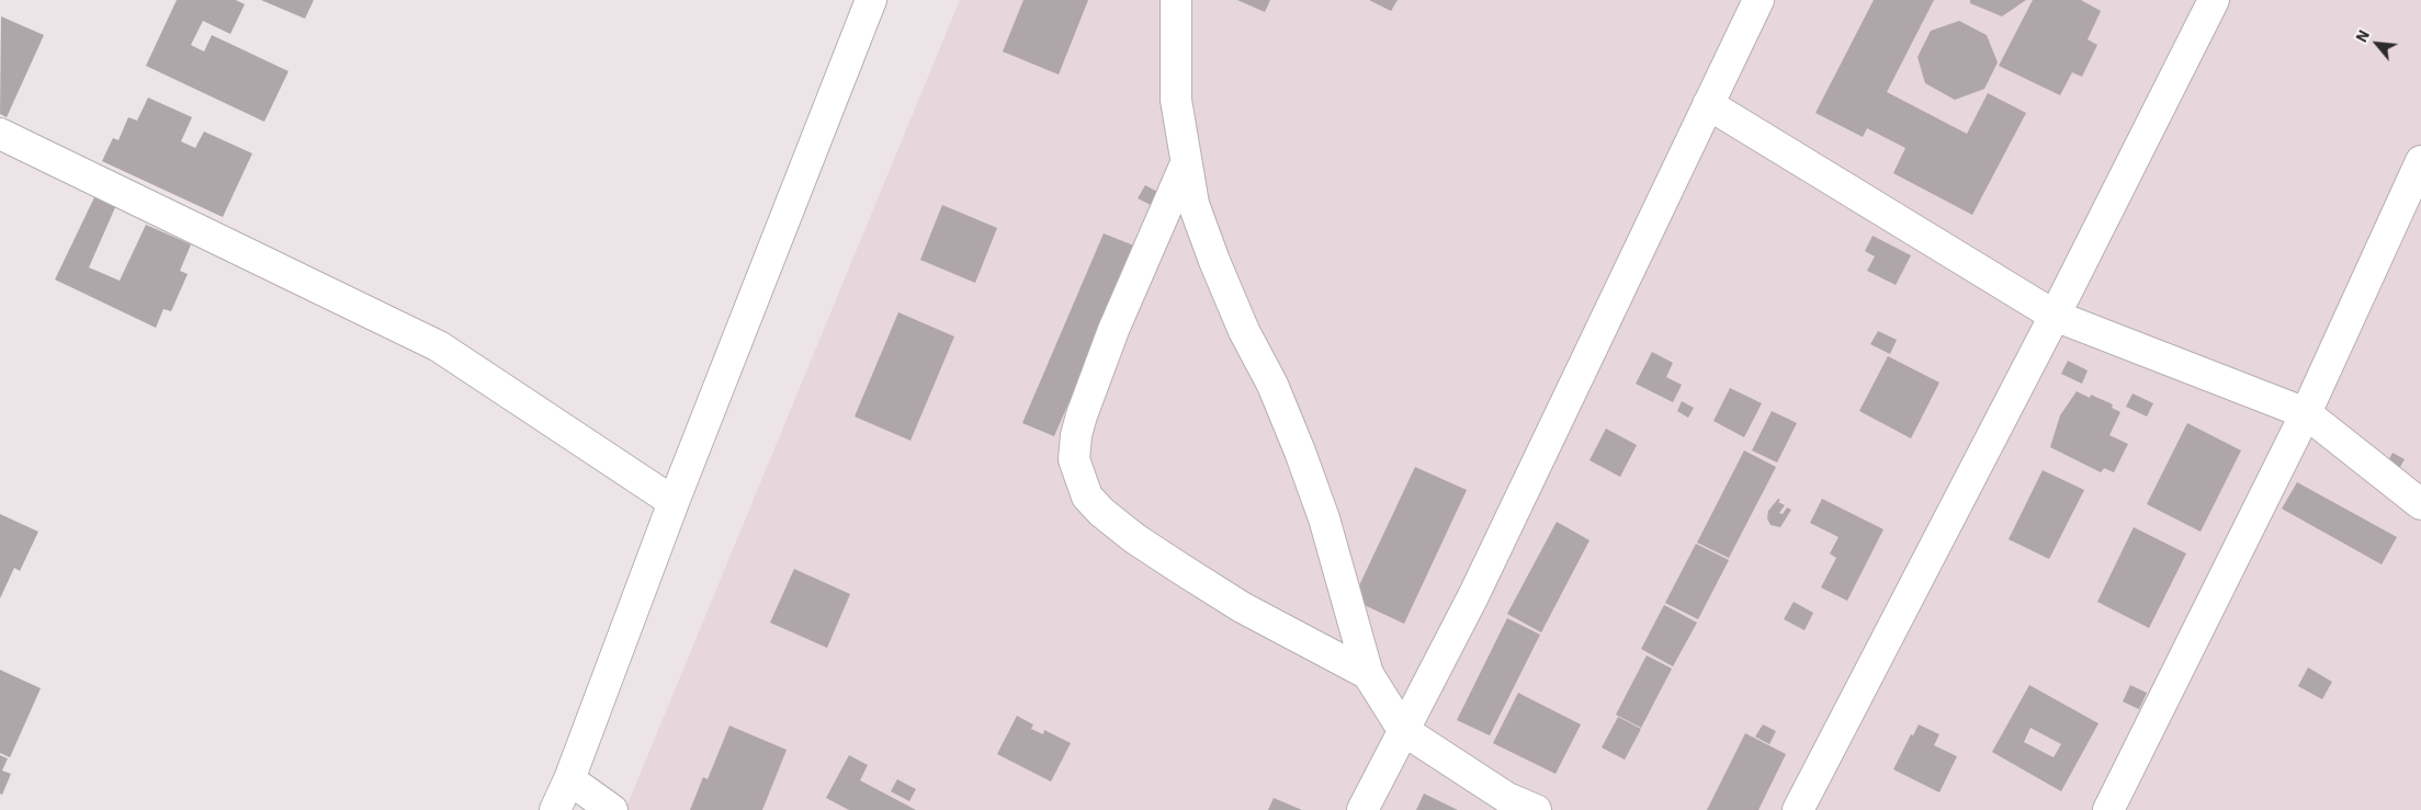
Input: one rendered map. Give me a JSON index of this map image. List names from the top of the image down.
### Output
{
  "north": "top left"
}
